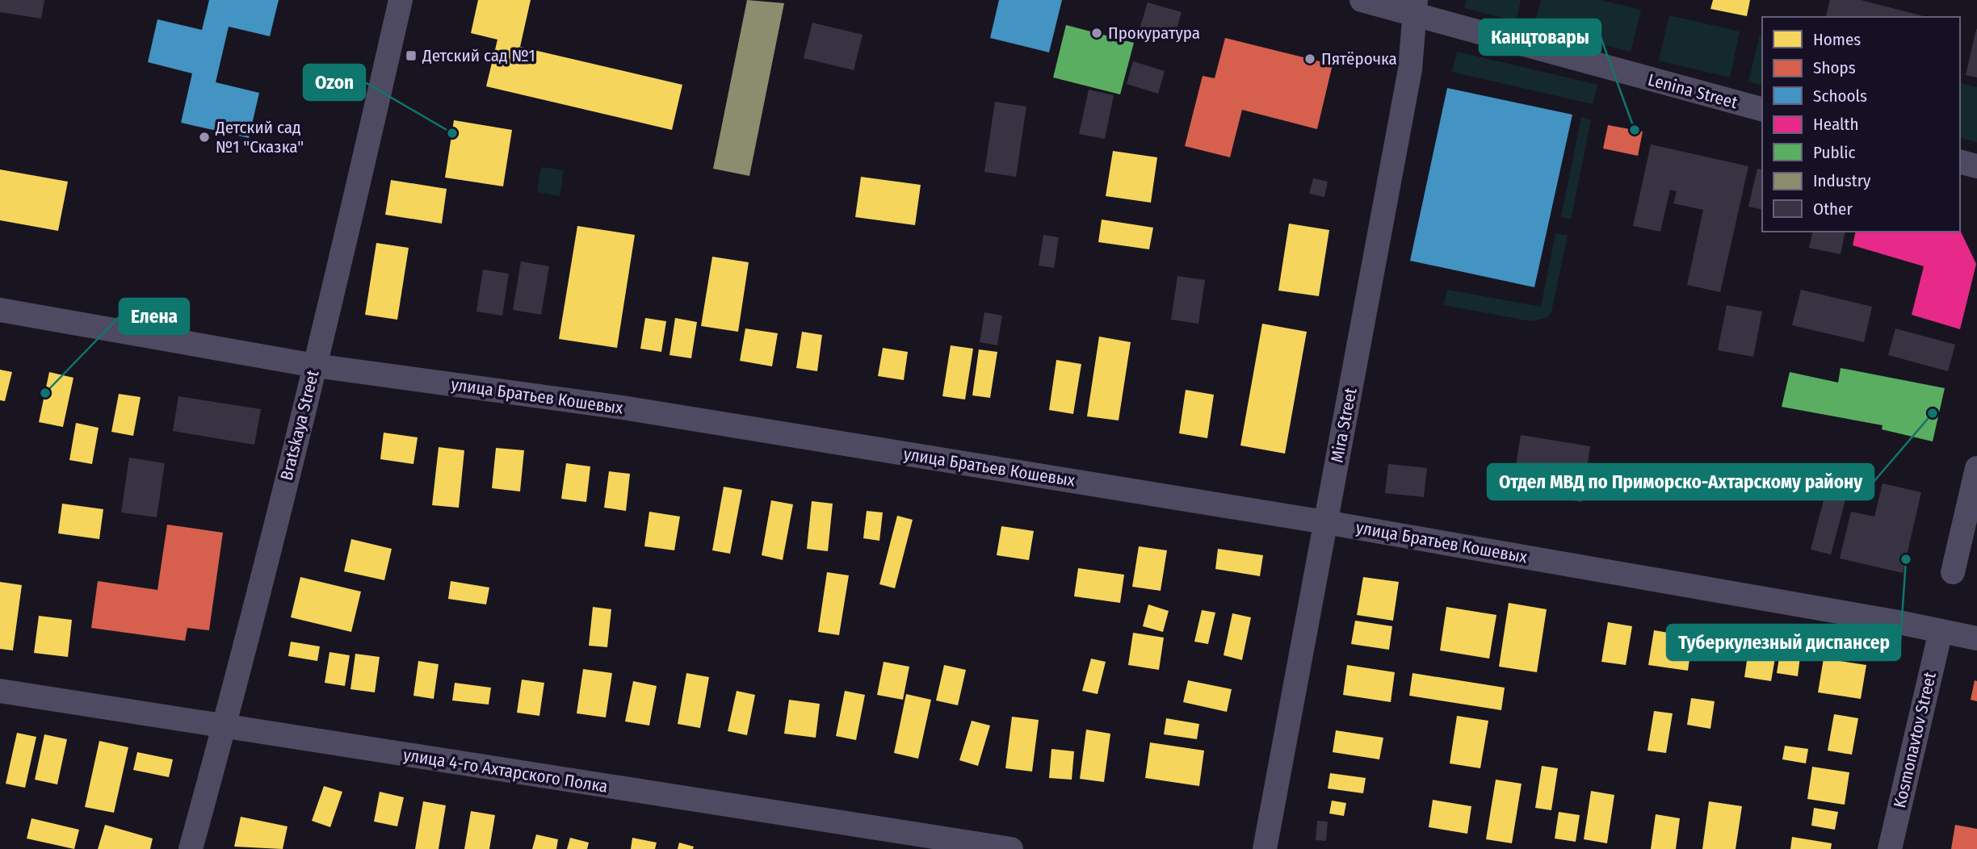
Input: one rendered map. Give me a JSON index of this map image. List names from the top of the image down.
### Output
{
  "streets": {
    "street": [
      "Lenina Street",
      "улица Братьев Кошевых",
      "Bratskaya Street",
      "Mira Street",
      "Kosmonavtov Street",
      "улица 4-го Ахтарского Полка"
    ]
  },
  "crossings": [
    ["Lenina Street", "Mira Street"],
    ["улица Братьев Кошевых", "Bratskaya Street"],
    ["улица Братьев Кошевых", "Mira Street"],
    ["улица Братьев Кошевых", "Kosmonavtov Street"],
    ["Bratskaya Street", "улица 4-го Ахтарского Полка"]
  ],
  "places": {
    "other": [
      "Прокуратура",
      "Пятёрочка",
      "Канцтовары",
      "Ozon",
      "Детский сад №1 \"Сказка\"",
      "Елена",
      "Отдел МВД по Приморско-Ахтарскому району",
      "Туберкулезный диспансер"
    ],
    "transit": ["Детский сад №1"]
  },
  "legend": [
    "Homes",
    "Shops",
    "Schools",
    "Health",
    "Public",
    "Industry",
    "Other"
  ]
}
